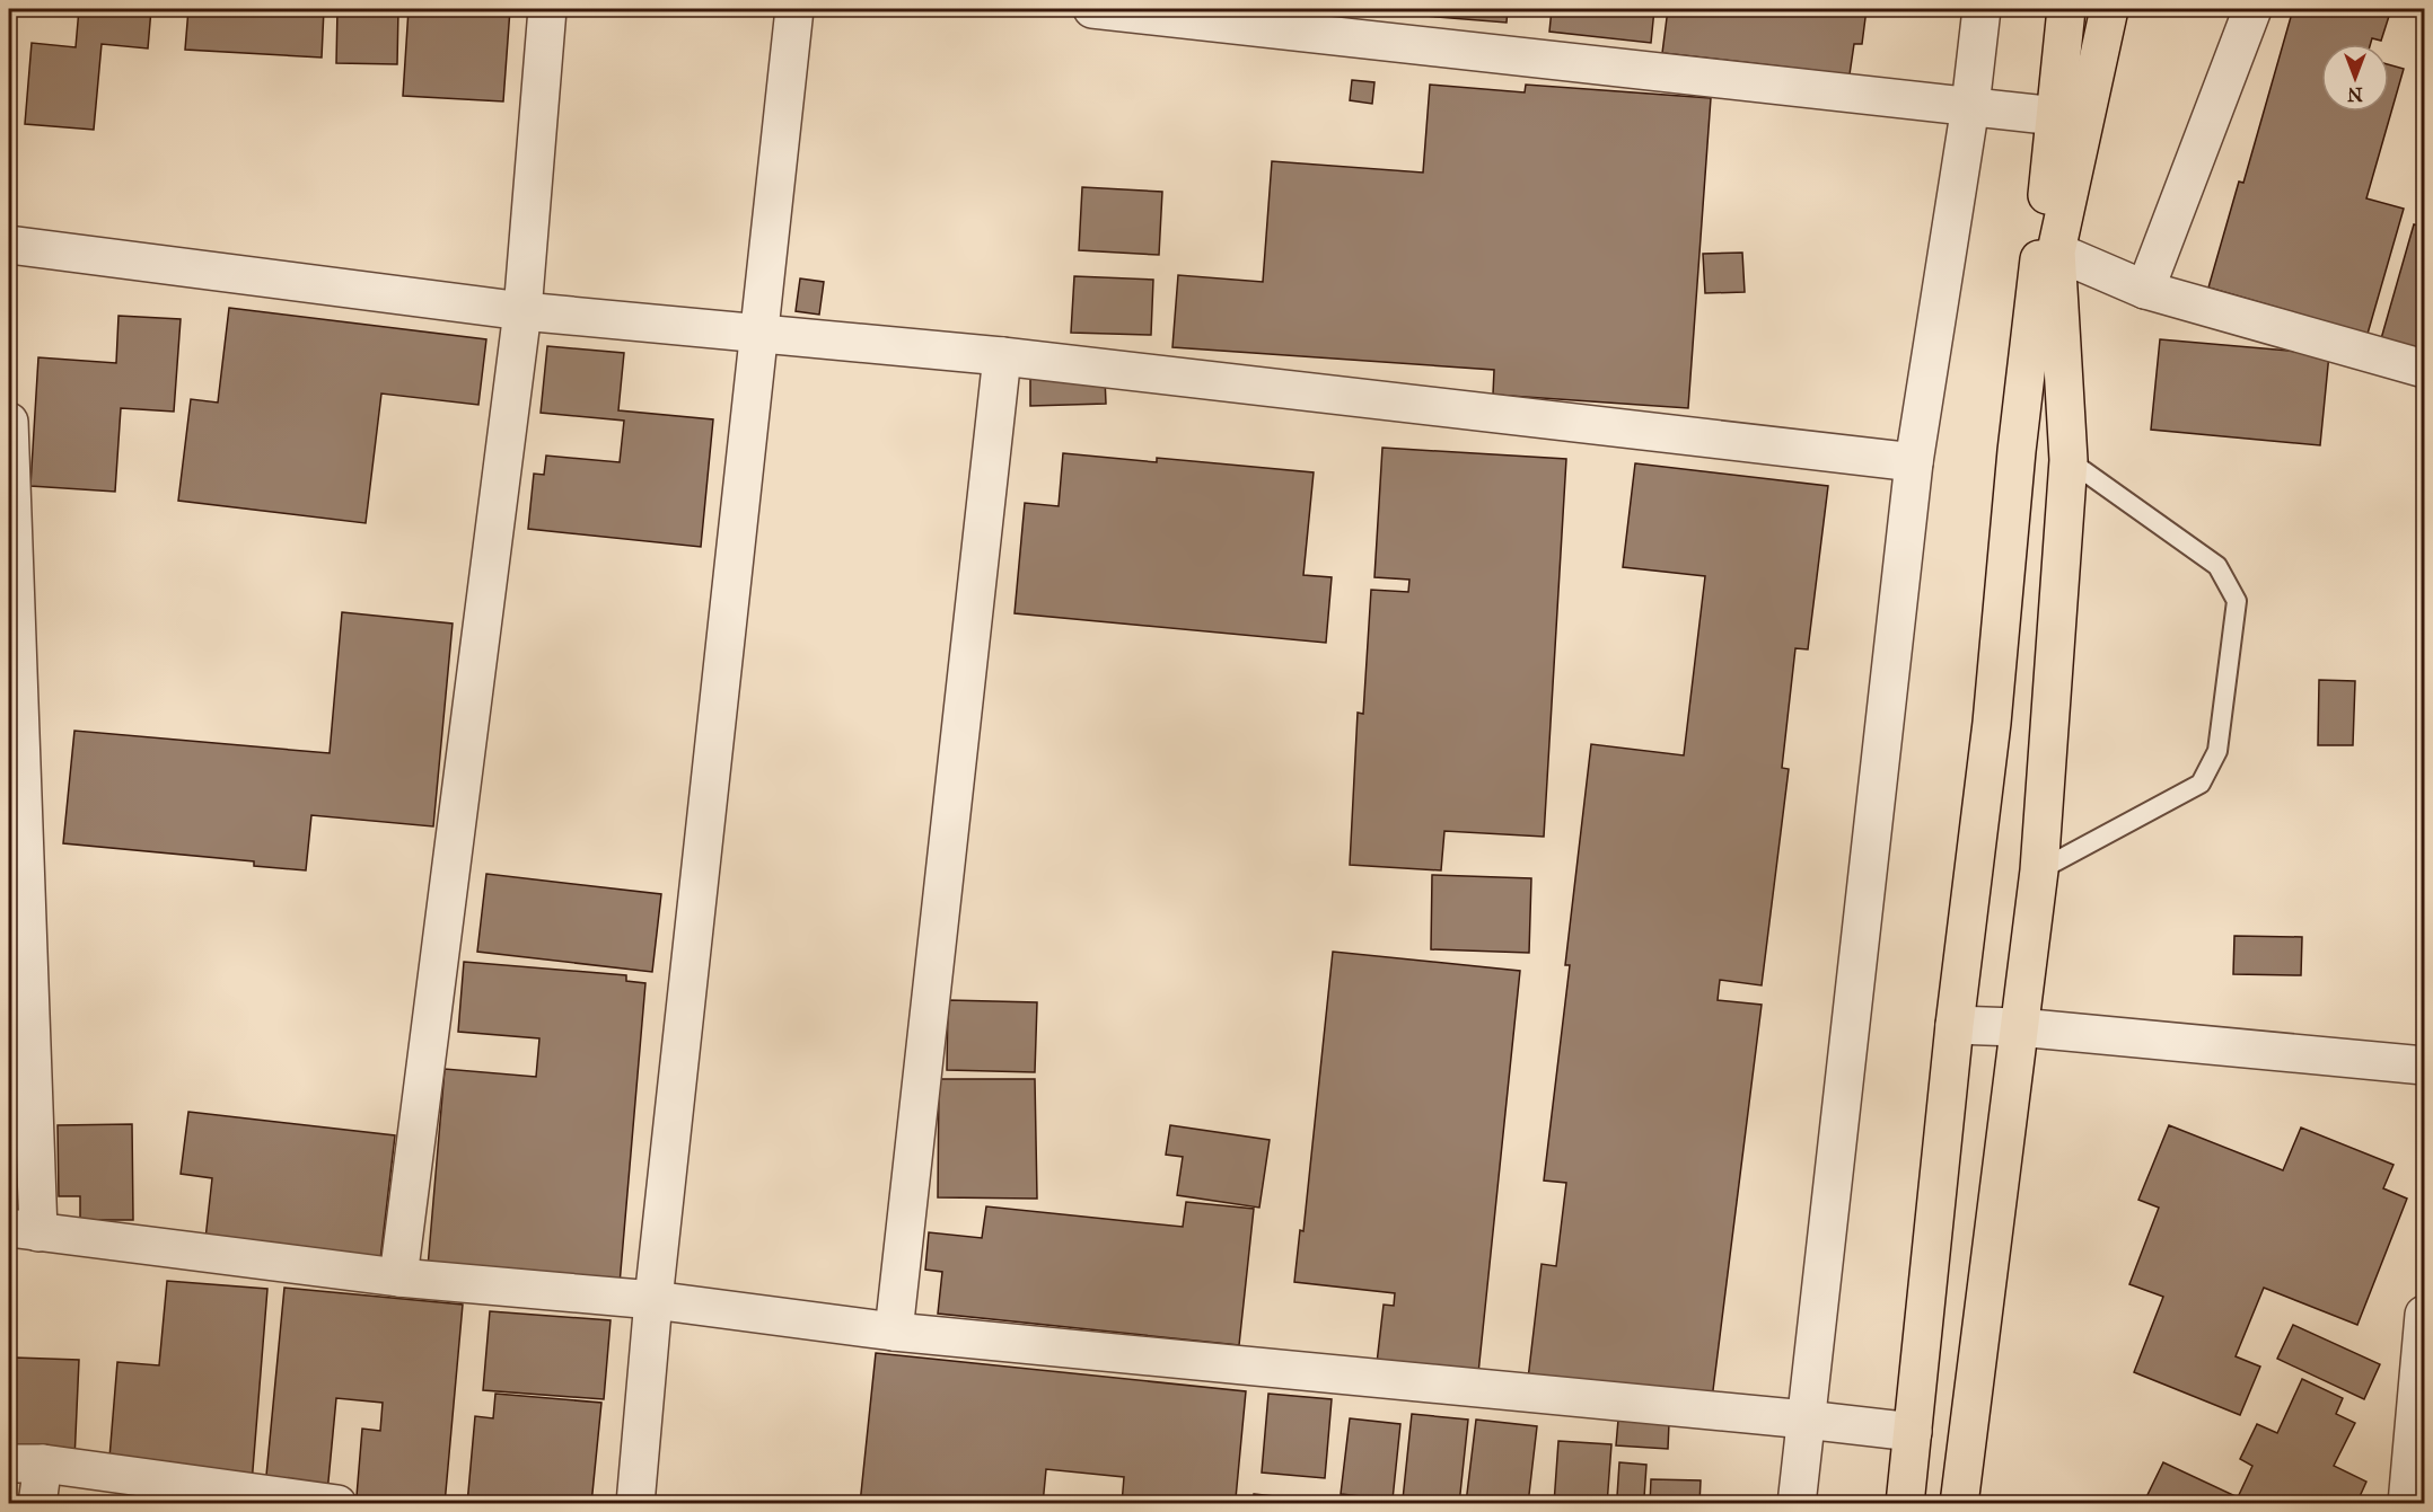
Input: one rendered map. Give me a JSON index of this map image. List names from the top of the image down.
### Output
{
  "north": "bottom"
}
